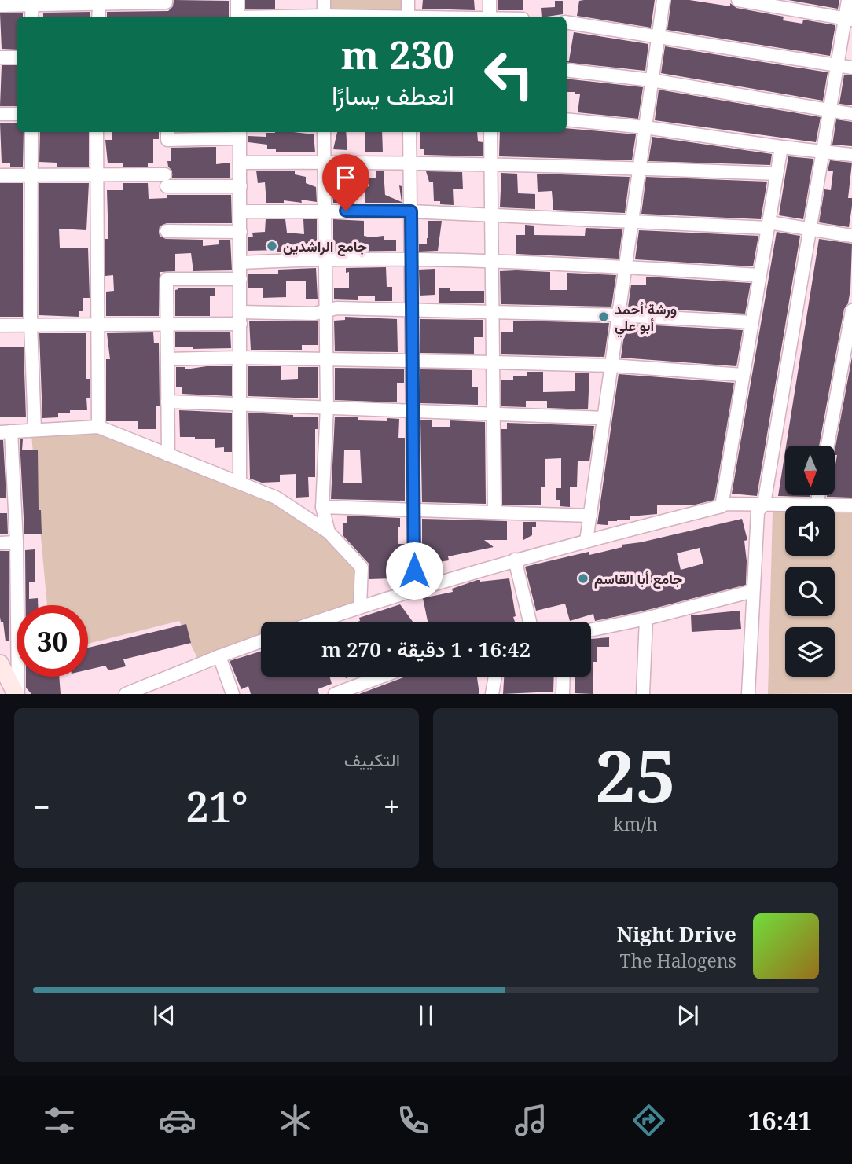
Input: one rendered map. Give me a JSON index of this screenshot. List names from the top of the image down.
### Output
{
  "places": ["جامع الراشدين", "ورشة أحمد أبو علي", "جامع أبا القاسم"],
  "north": "bottom",
  "page": {
    "turn": ["230 m", "انعطف يسارًا"],
    "limit": "30",
    "trip": "16:42 · 1 دقيقة · 270 m",
    "tile": [
      ["25", "km/h"],
      "التكييف"
    ],
    "heat": ["−", "21°", "+"],
    "song": ["Night Drive", "The Halogens"],
    "tabs": "16:41"
  }
}
